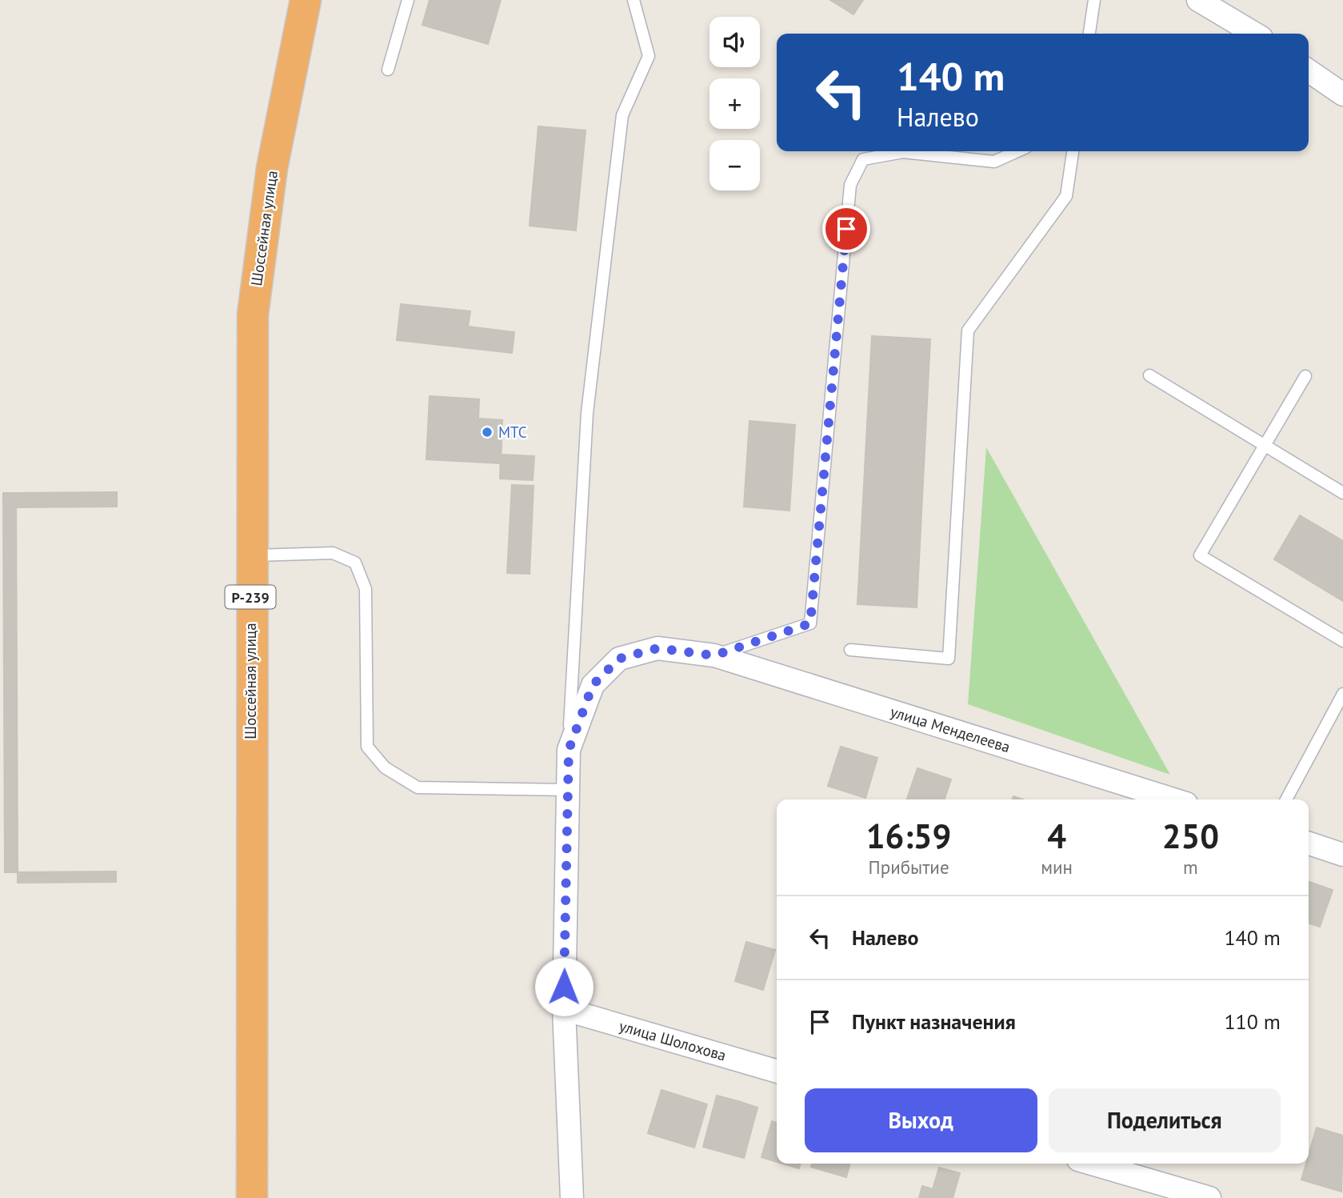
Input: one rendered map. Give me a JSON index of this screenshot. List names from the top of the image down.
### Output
{
  "streets": {
    "highway": ["Шоссейная улица", "Р-239"],
    "street": ["улица Менделеева", "улица Шолохова"]
  },
  "crossings": [
    ["улица Менделеева", "улица Шолохова"]
  ],
  "places": ["МТС"],
  "page": {
    "map_buttons": ["+", "−"],
    "turn": ["140 m", "Налево"],
    "eta": [
      "16:59",
      "Прибытие",
      "4",
      "мин",
      "250",
      "m"
    ],
    "list": [
      {
        "name": "Налево",
        "value": "140 m"
      },
      {
        "name": "Пункт назначения",
        "value": "110 m"
      }
    ],
    "buttons": ["Выход", "Поделиться"]
  }
}
